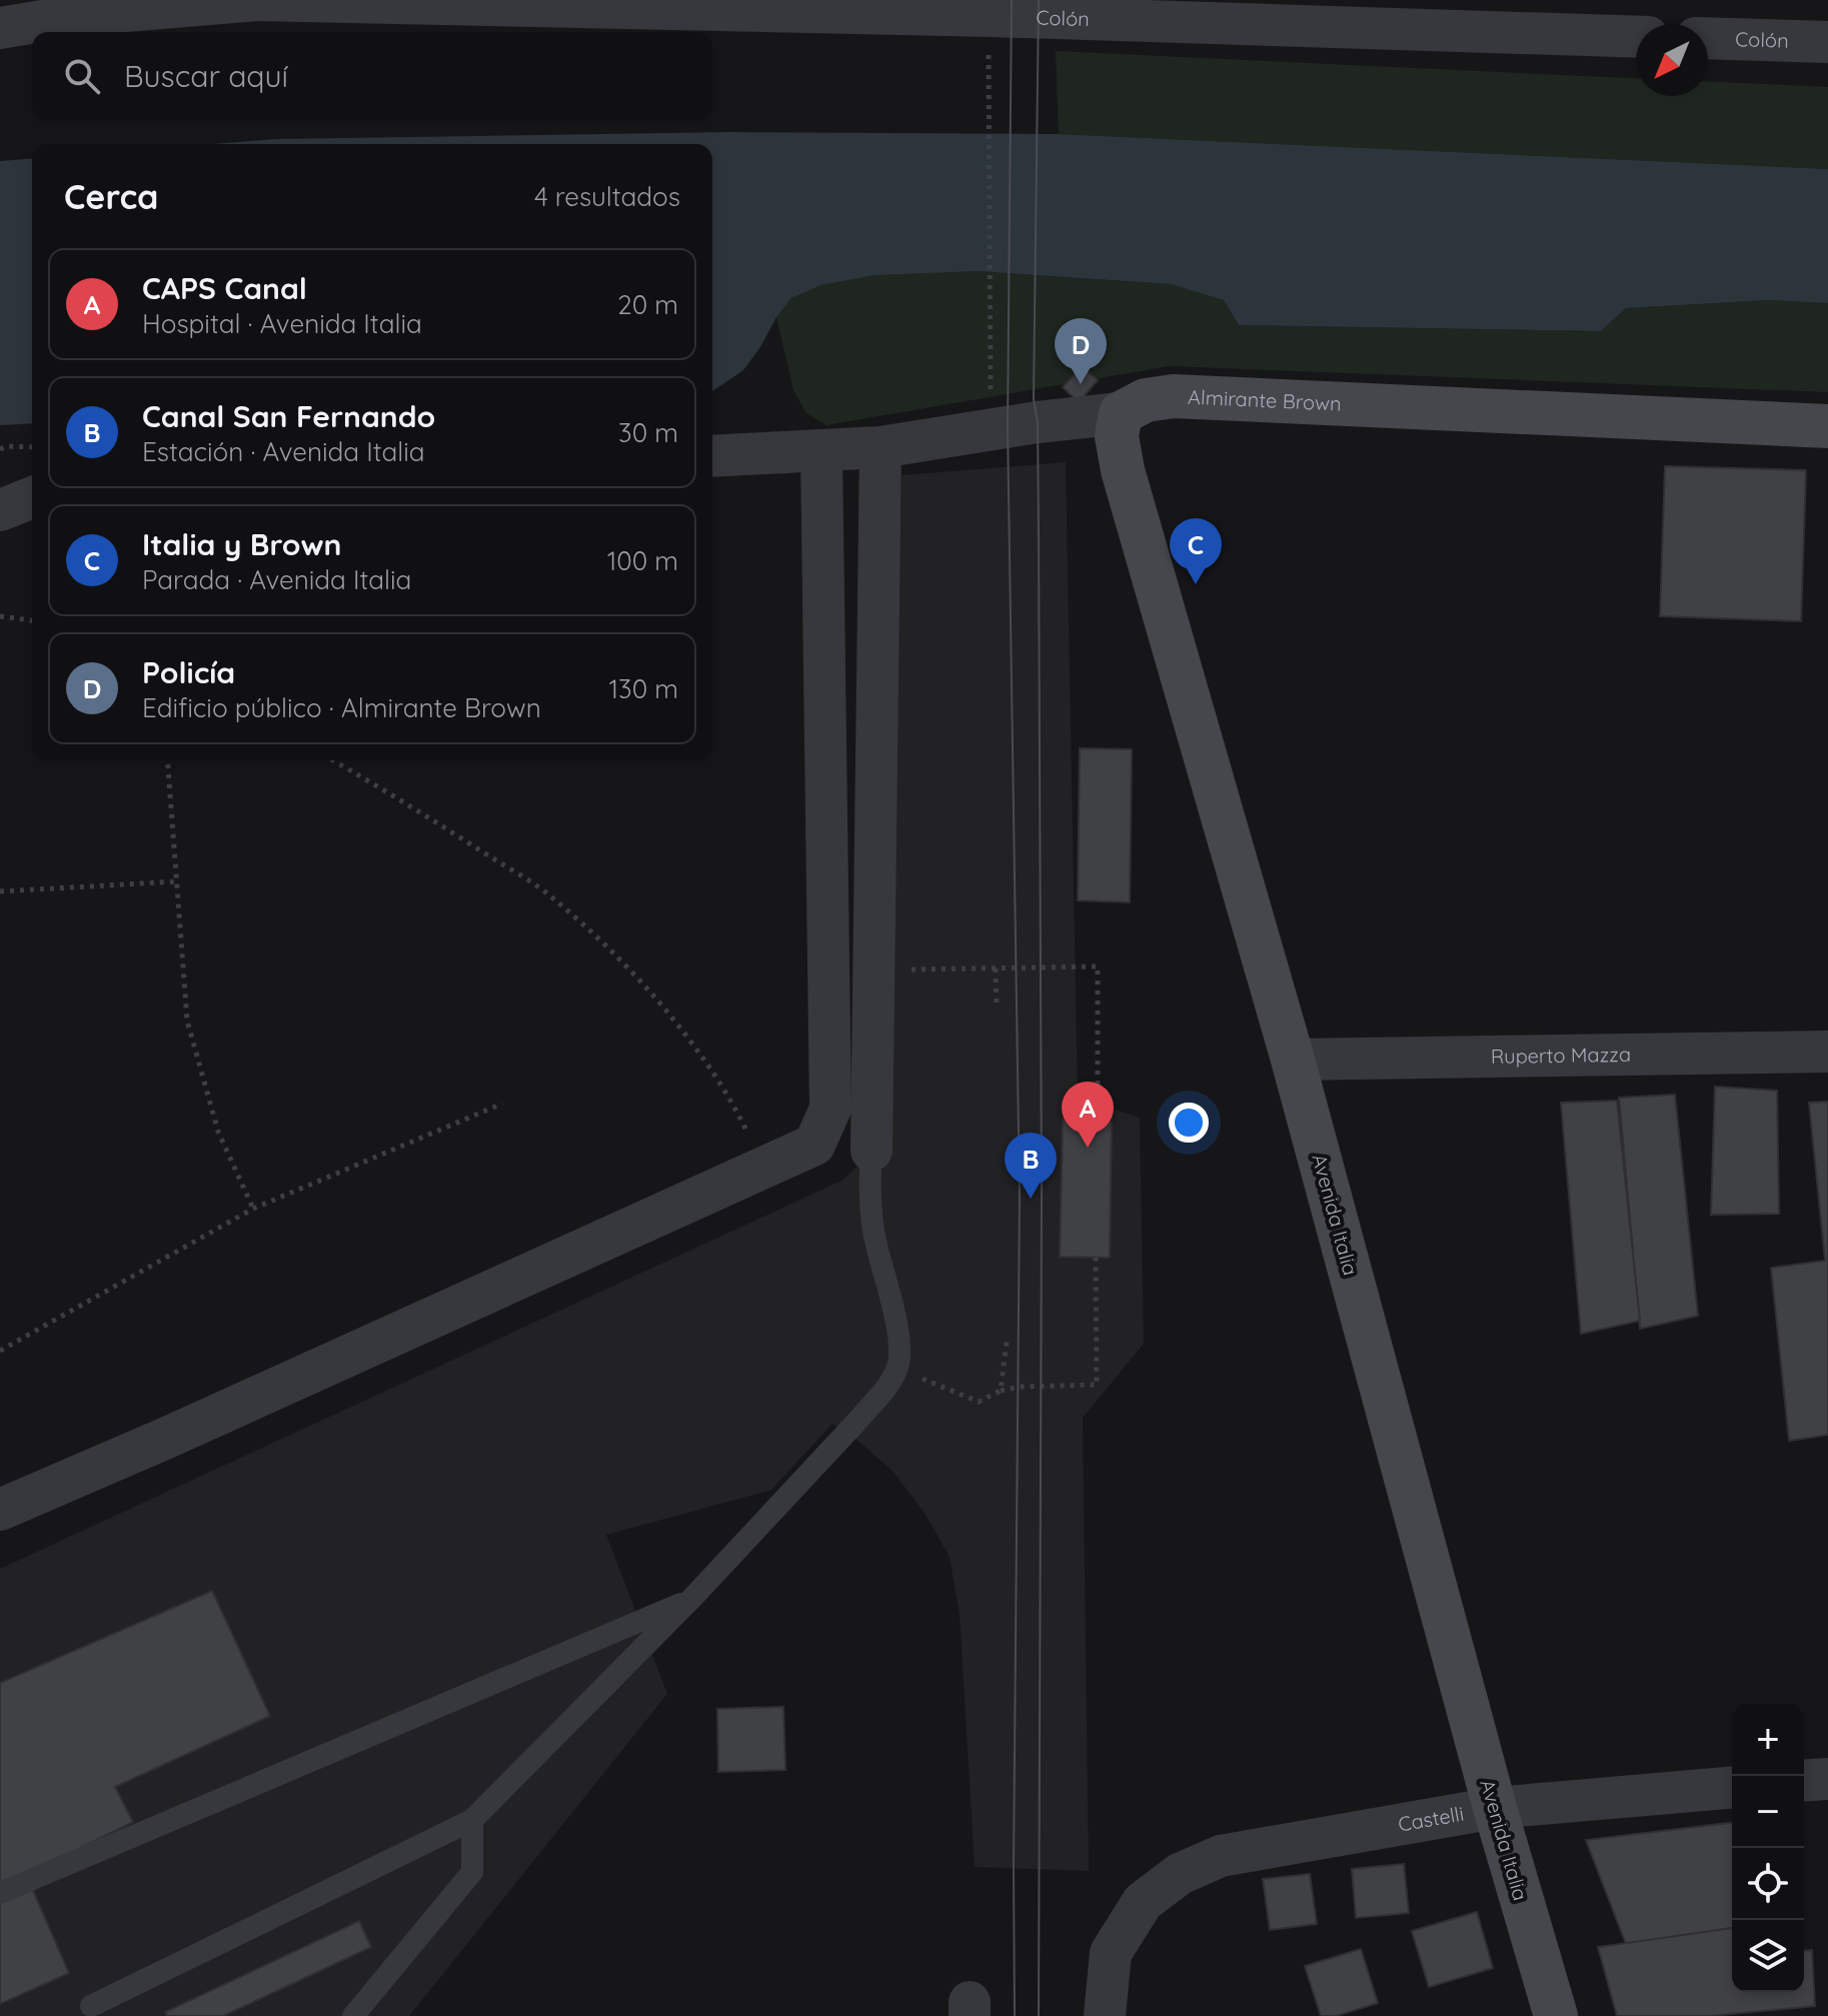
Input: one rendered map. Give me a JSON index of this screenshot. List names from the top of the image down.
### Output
{
  "streets": {
    "street": [
      "Colón",
      "Almirante Brown",
      "Ruperto Mazza",
      "Avenida Italia",
      "Castelli"
    ]
  },
  "crossings": [
    ["Almirante Brown", "Avenida Italia"],
    ["Ruperto Mazza", "Avenida Italia"],
    ["Avenida Italia", "Castelli"]
  ],
  "north": "bottom left",
  "page": {
    "search": "Buscar aquí",
    "heading": ["Cerca", "4 resultados"],
    "list": [
      {
        "mark": "A",
        "name": "CAPS Canal",
        "note": "Hospital · Avenida Italia",
        "value": "20 m"
      },
      {
        "mark": "B",
        "name": "Canal San Fernando",
        "note": "Estación · Avenida Italia",
        "value": "30 m"
      },
      {
        "mark": "C",
        "name": "Italia y Brown",
        "note": "Parada · Avenida Italia",
        "value": "100 m"
      },
      {
        "mark": "D",
        "name": "Policía",
        "note": "Edificio público · Almirante Brown",
        "value": "130 m"
      }
    ],
    "pins": [
      "D",
      "C",
      "A",
      "B"
    ],
    "map_buttons": ["+", "−"]
  }
}
